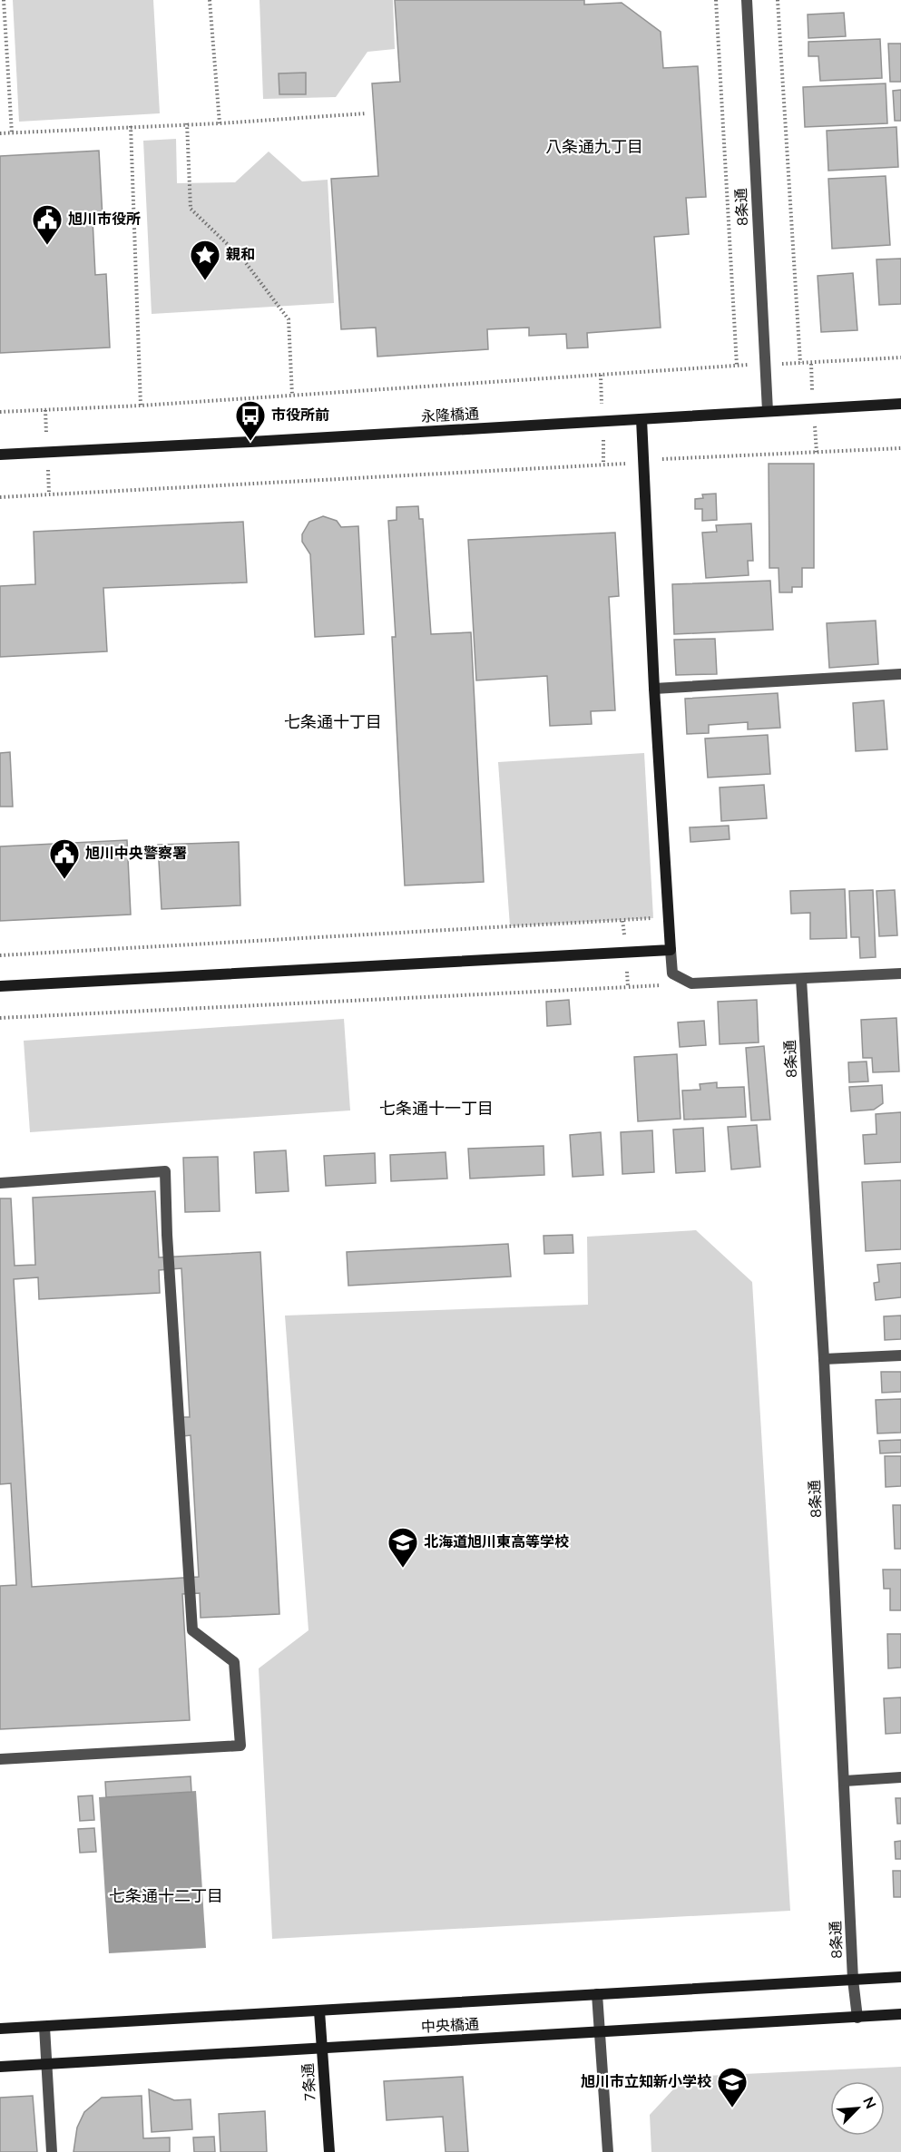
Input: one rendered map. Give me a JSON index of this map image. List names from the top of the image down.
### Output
{
  "streets": {
    "street": [
      "8条通",
      "永隆橋通",
      "中央橋通",
      "7条通"
    ]
  },
  "crossings": [
    ["8条通", "永隆橋通"],
    ["8条通", "中央橋通"],
    ["中央橋通", "7条通"]
  ],
  "districts": [
    "八条通九丁目",
    "七条通十丁目",
    "七条通十一丁目",
    "七条通十二丁目"
  ],
  "places": {
    "public building": ["旭川市役所", "旭川中央警察署"],
    "place": ["親和"],
    "bus stop": ["市役所前"],
    "school or university": ["北海道旭川東高等学校", "旭川市立知新小学校"]
  },
  "north": "top right"
}
